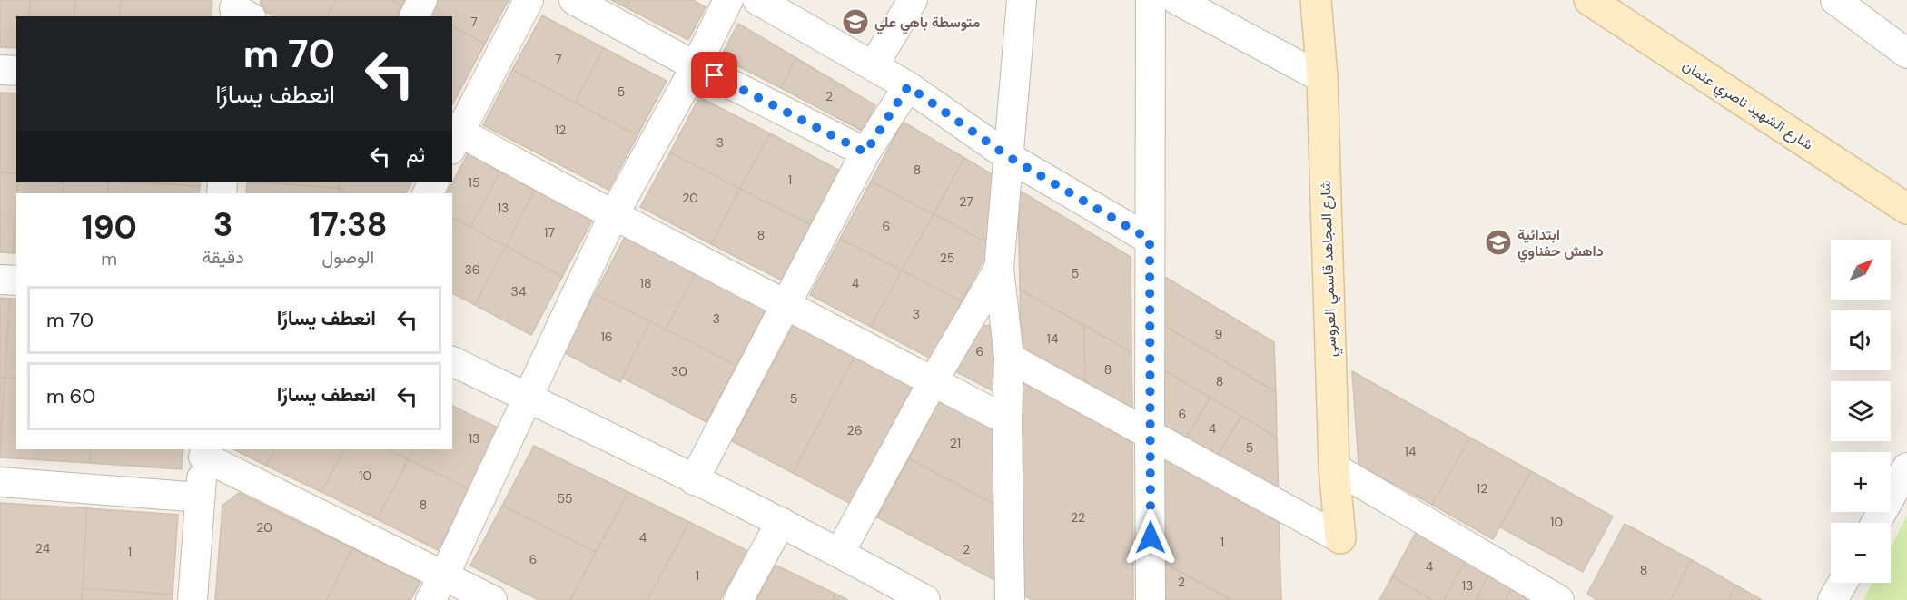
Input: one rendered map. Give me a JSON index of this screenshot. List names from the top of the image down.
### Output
{
  "streets": {
    "street": ["شارع الشهيد ناصري عثمان", "شارع المجاهد قاسمي العروسي"]
  },
  "places": {
    "school or university": ["متوسطة باهي علي", "ابتدائية داهش حفناوي"]
  },
  "house_numbers": [
    "7",
    "7",
    "5",
    "2",
    "12",
    "3",
    "8",
    "1",
    "15",
    "20",
    "27",
    "13",
    "6",
    "17",
    "8",
    "25",
    "36",
    "5",
    "18",
    "4",
    "34",
    "3",
    "3",
    "9",
    "16",
    "14",
    "6",
    "8",
    "30",
    "8",
    "5",
    "6",
    "4",
    "26",
    "13",
    "21",
    "5",
    "14",
    "10",
    "12",
    "55",
    "8",
    "22",
    "10",
    "20",
    "4",
    "1",
    "24",
    "2",
    "1",
    "6",
    "4",
    "8",
    "1",
    "2",
    "13"
  ],
  "north": "top right",
  "page": {
    "turn": ["70 m", "انعطف يسارًا"],
    "then": "ثم",
    "eta": [
      "17:38",
      "الوصول",
      "3",
      "دقيقة",
      "190",
      "m"
    ],
    "map_buttons": ["+", "−"],
    "list": [
      {
        "name": "انعطف يسارًا",
        "value": "70 m"
      },
      {
        "name": "انعطف يسارًا",
        "value": "60 m"
      }
    ]
  }
}
